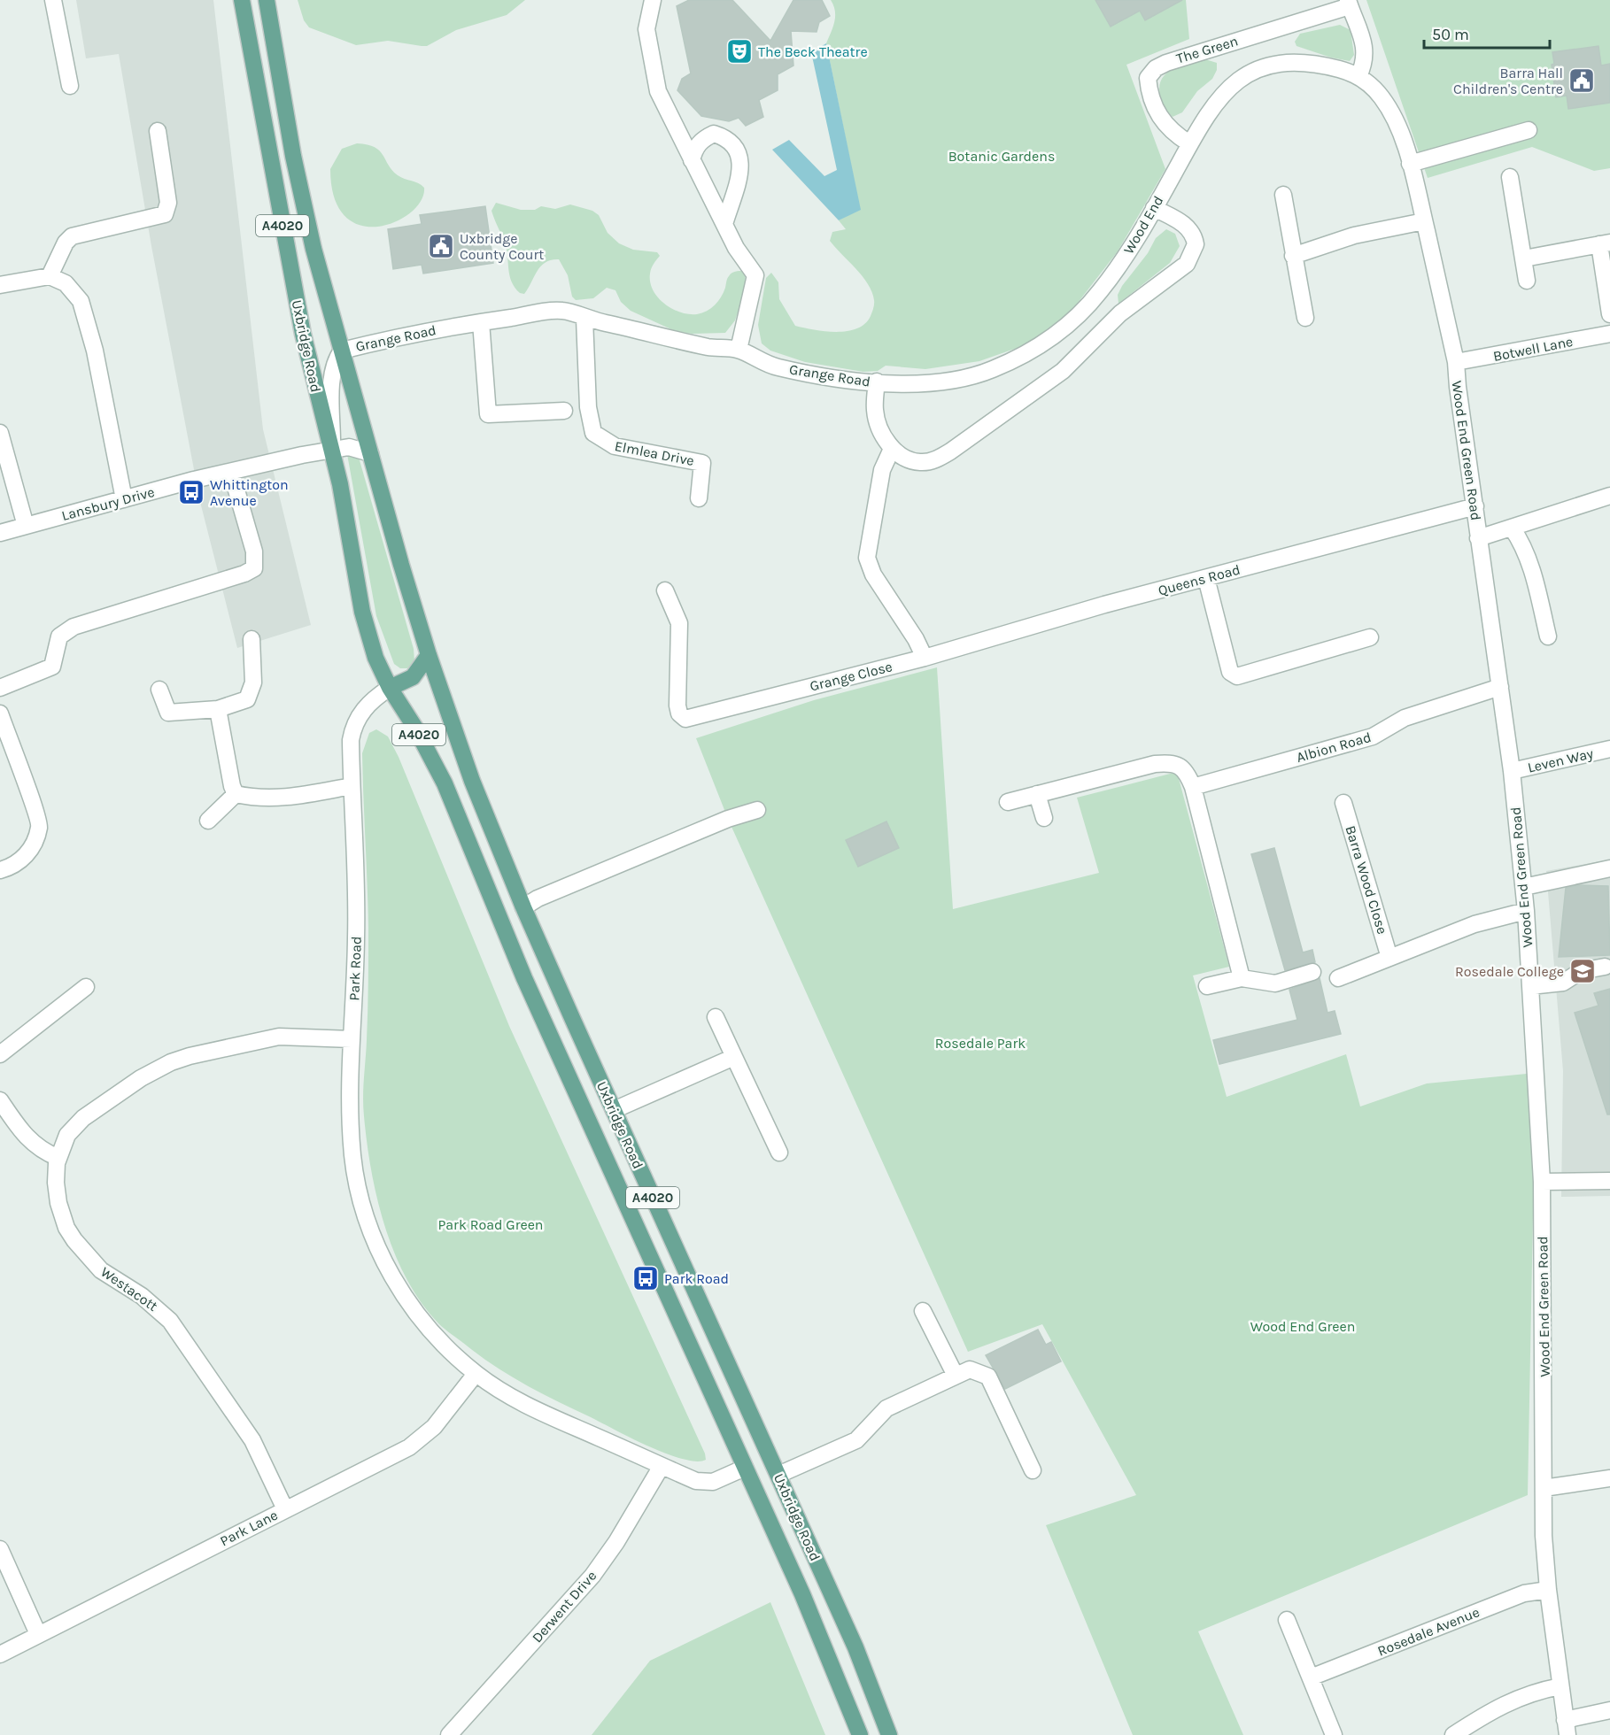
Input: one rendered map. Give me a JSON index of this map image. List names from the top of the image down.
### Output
{
  "streets": {
    "main road": ["A4020", "Uxbridge Road"],
    "street": [
      "The Green",
      "Wood End",
      "Grange Road",
      "Botwell Lane",
      "Wood End Green Road",
      "Elmlea Drive",
      "Lansbury Drive",
      "Queens Road",
      "Grange Close",
      "Albion Road",
      "Leven Way",
      "Barra Wood Close",
      "Park Road",
      "Westacott",
      "Park Lane",
      "Derwent Drive",
      "Rosedale Avenue"
    ]
  },
  "crossings": [
    ["The Green", "Wood End"],
    ["Wood End", "Grange Road"],
    ["Wood End", "Wood End Green Road"],
    ["Grange Road", "Uxbridge Road"],
    ["Grange Road", "Elmlea Drive"],
    ["Uxbridge Road", "Lansbury Drive"],
    ["Uxbridge Road", "Park Road"],
    ["Botwell Lane", "Wood End Green Road"],
    ["Wood End Green Road", "Queens Road"],
    ["Wood End Green Road", "Albion Road"],
    ["Wood End Green Road", "Leven Way"],
    ["Wood End Green Road", "Rosedale Avenue"],
    ["Queens Road", "Grange Close"],
    ["Park Road", "Westacott"],
    ["Park Road", "Park Lane"],
    ["Park Road", "Derwent Drive"],
    ["Westacott", "Park Lane"]
  ],
  "parks": [
    "Botanic Gardens",
    "Rosedale Park",
    "Park Road Green",
    "Wood End Green"
  ],
  "places": {
    "theatre": ["The Beck Theatre"],
    "public building": ["Barra Hall Children's Centre", "Uxbridge County Court"],
    "bus stop": ["Whittington Avenue", "Park Road"],
    "school or university": ["Rosedale College"]
  },
  "scale_bar": "50 m"
}
